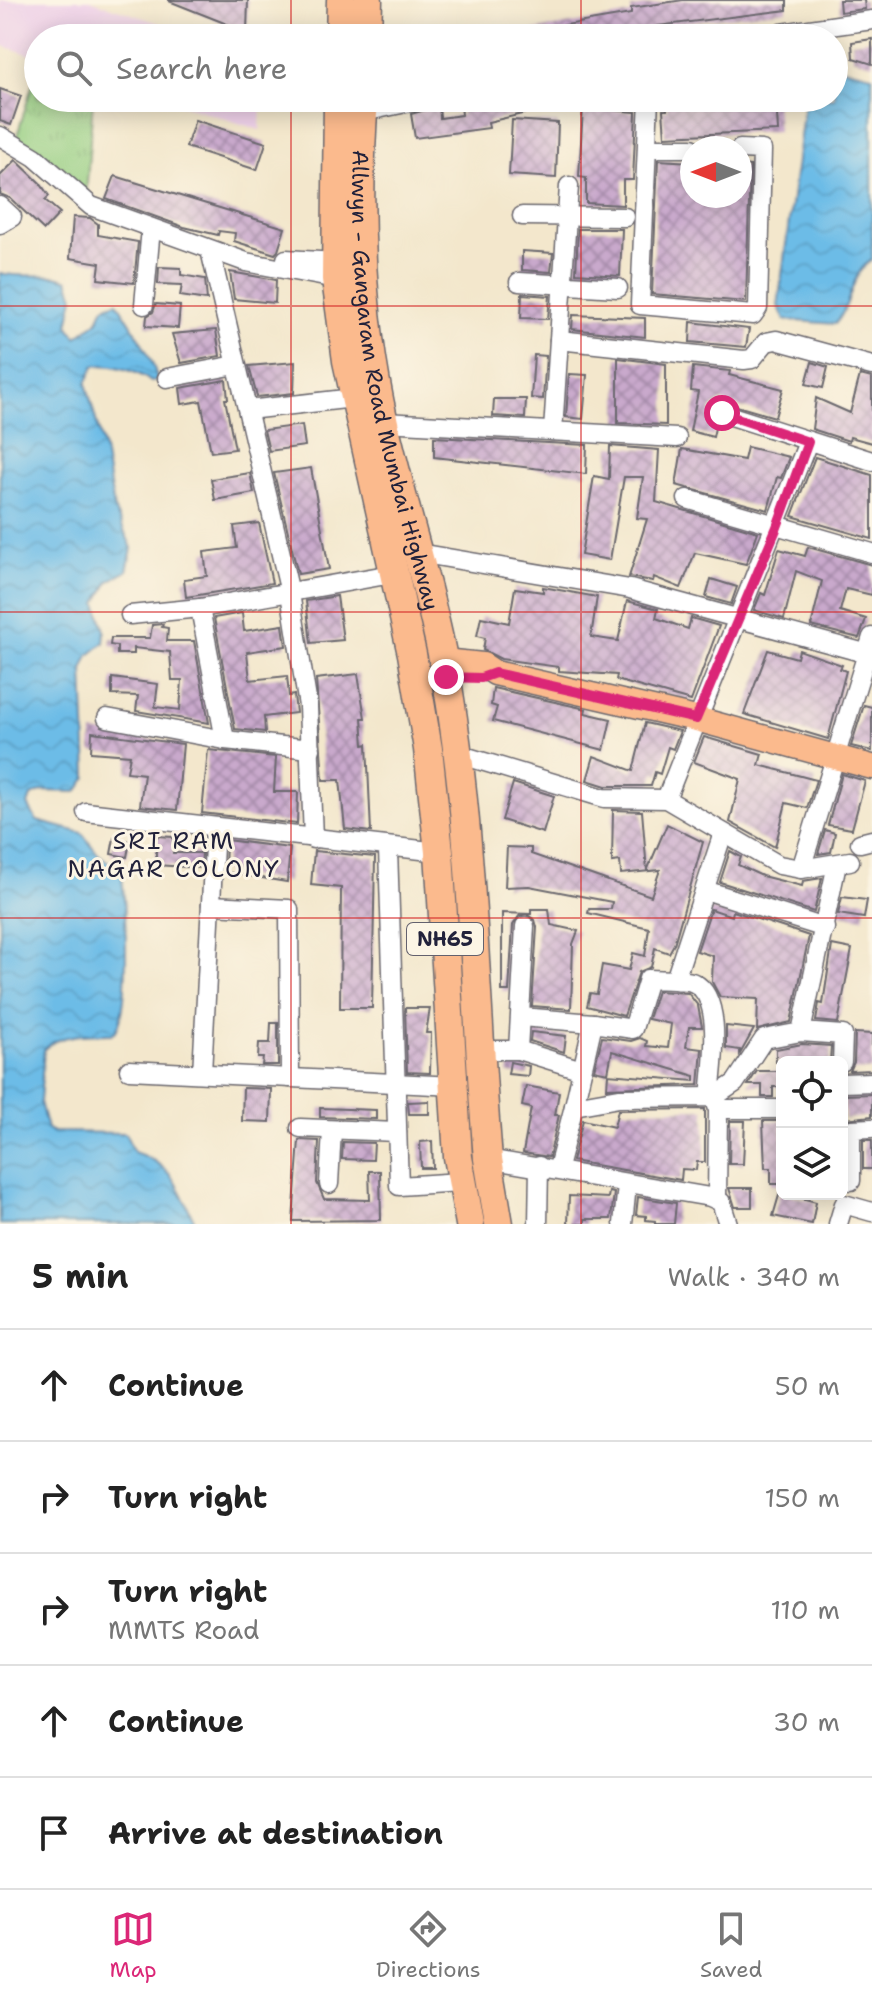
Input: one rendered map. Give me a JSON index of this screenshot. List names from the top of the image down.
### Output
{
  "streets": {
    "highway": ["Allwyn - Gangaram Road Mumbai Highway", "NH65"]
  },
  "crossings": [
    ["Allwyn - Gangaram Road Mumbai Highway", "NH65"]
  ],
  "districts": ["SRI RAM NAGAR COLONY"],
  "north": "left",
  "page": {
    "search": "Search here",
    "heading": ["5 min", "Walk · 340 m"],
    "list": [
      ["Continue", "50 m"],
      ["Turn right", "150 m"],
      ["Turn right", "MMTS Road", "110 m"],
      ["Continue", "30 m"],
      "Arrive at destination"
    ],
    "nav": ["Map", "Directions", "Saved"]
  }
}
